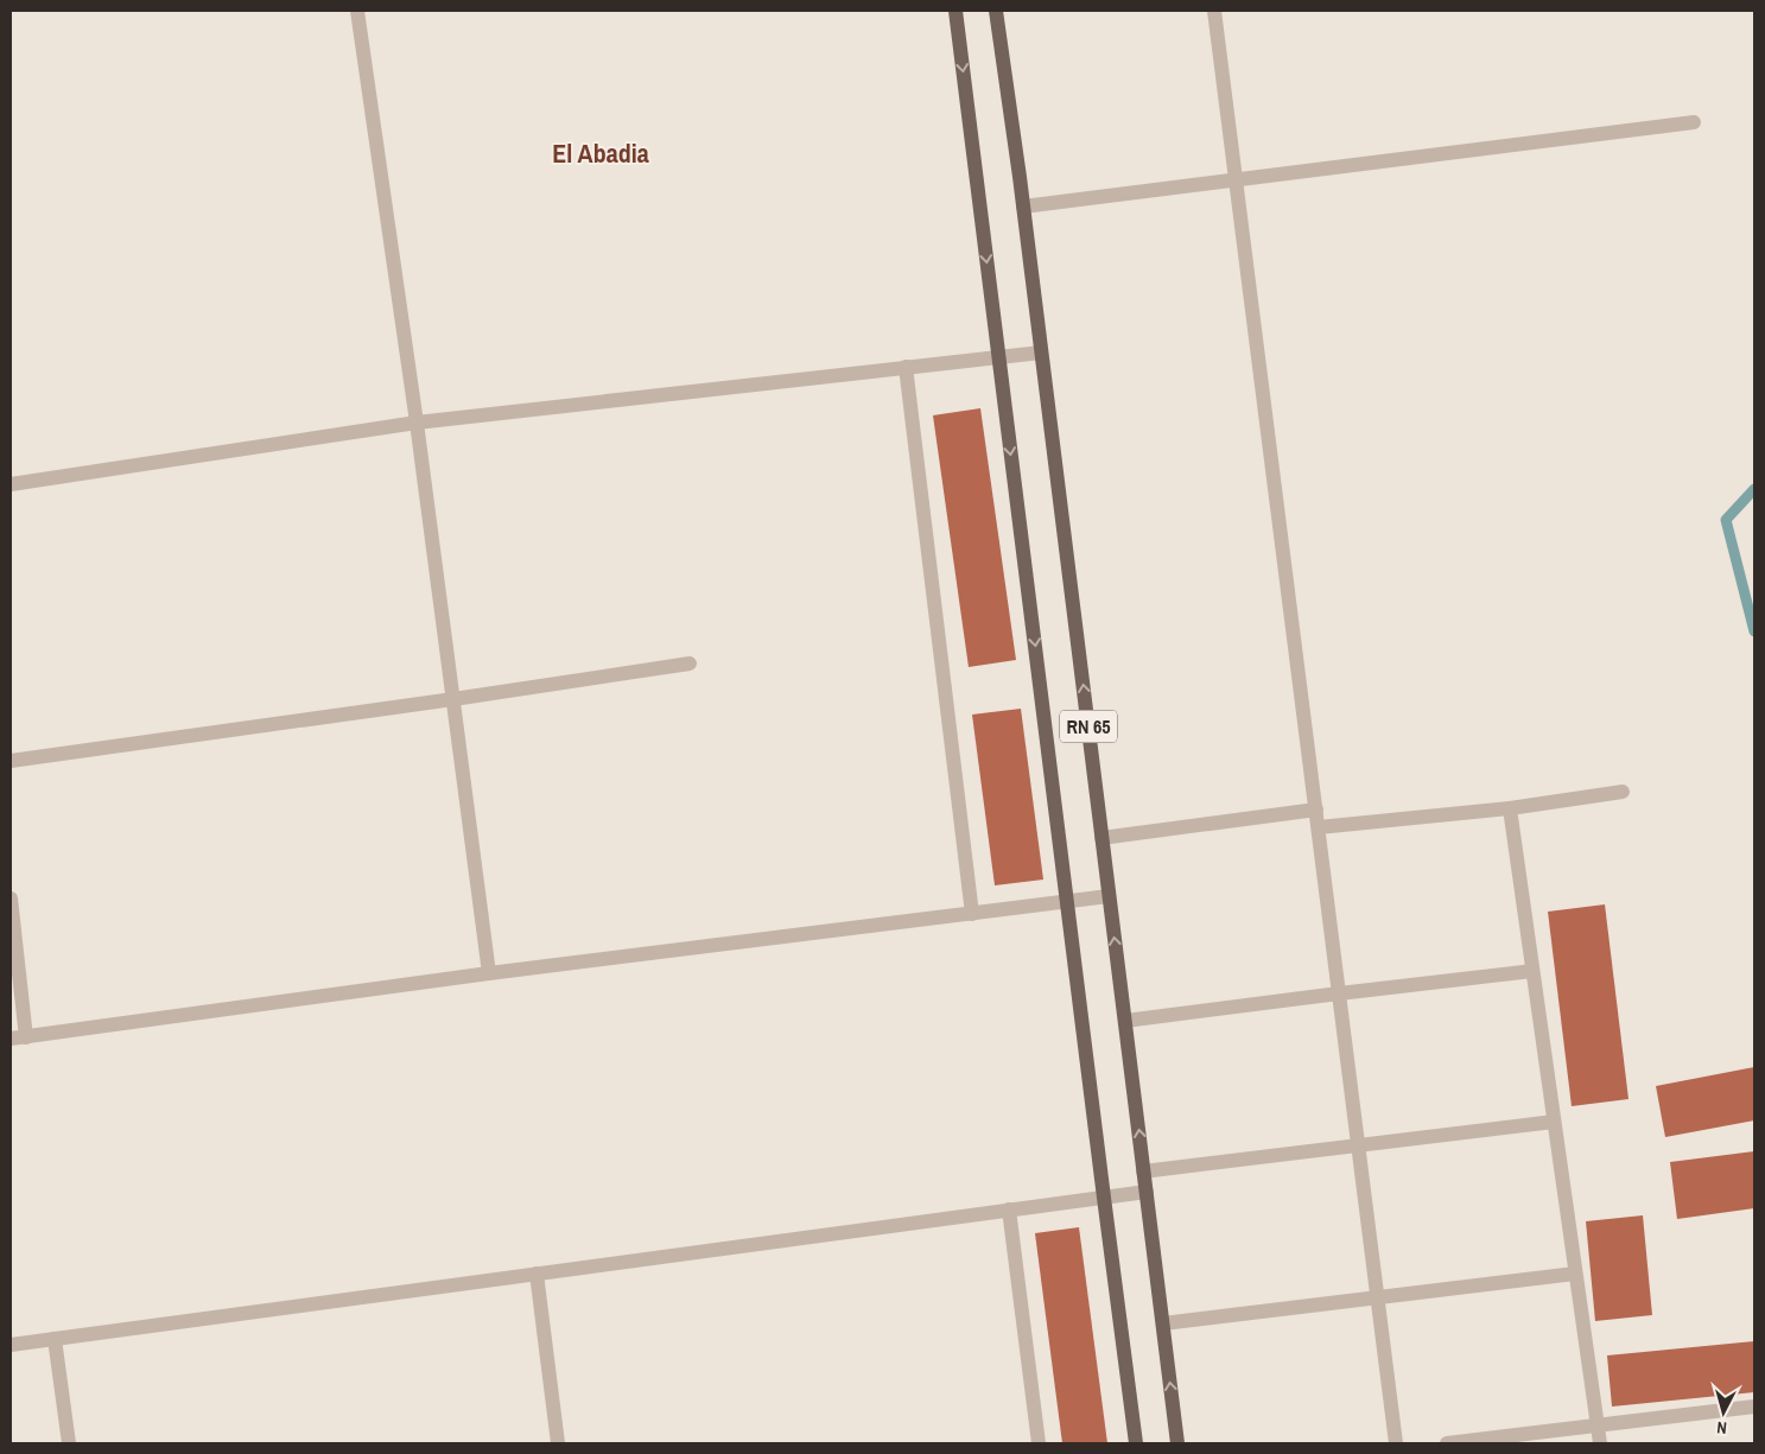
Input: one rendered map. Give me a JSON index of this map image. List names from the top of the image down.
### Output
{
  "streets": {
    "main road": ["RN 65"]
  },
  "districts": ["El Abadia"],
  "north": "bottom"
}
